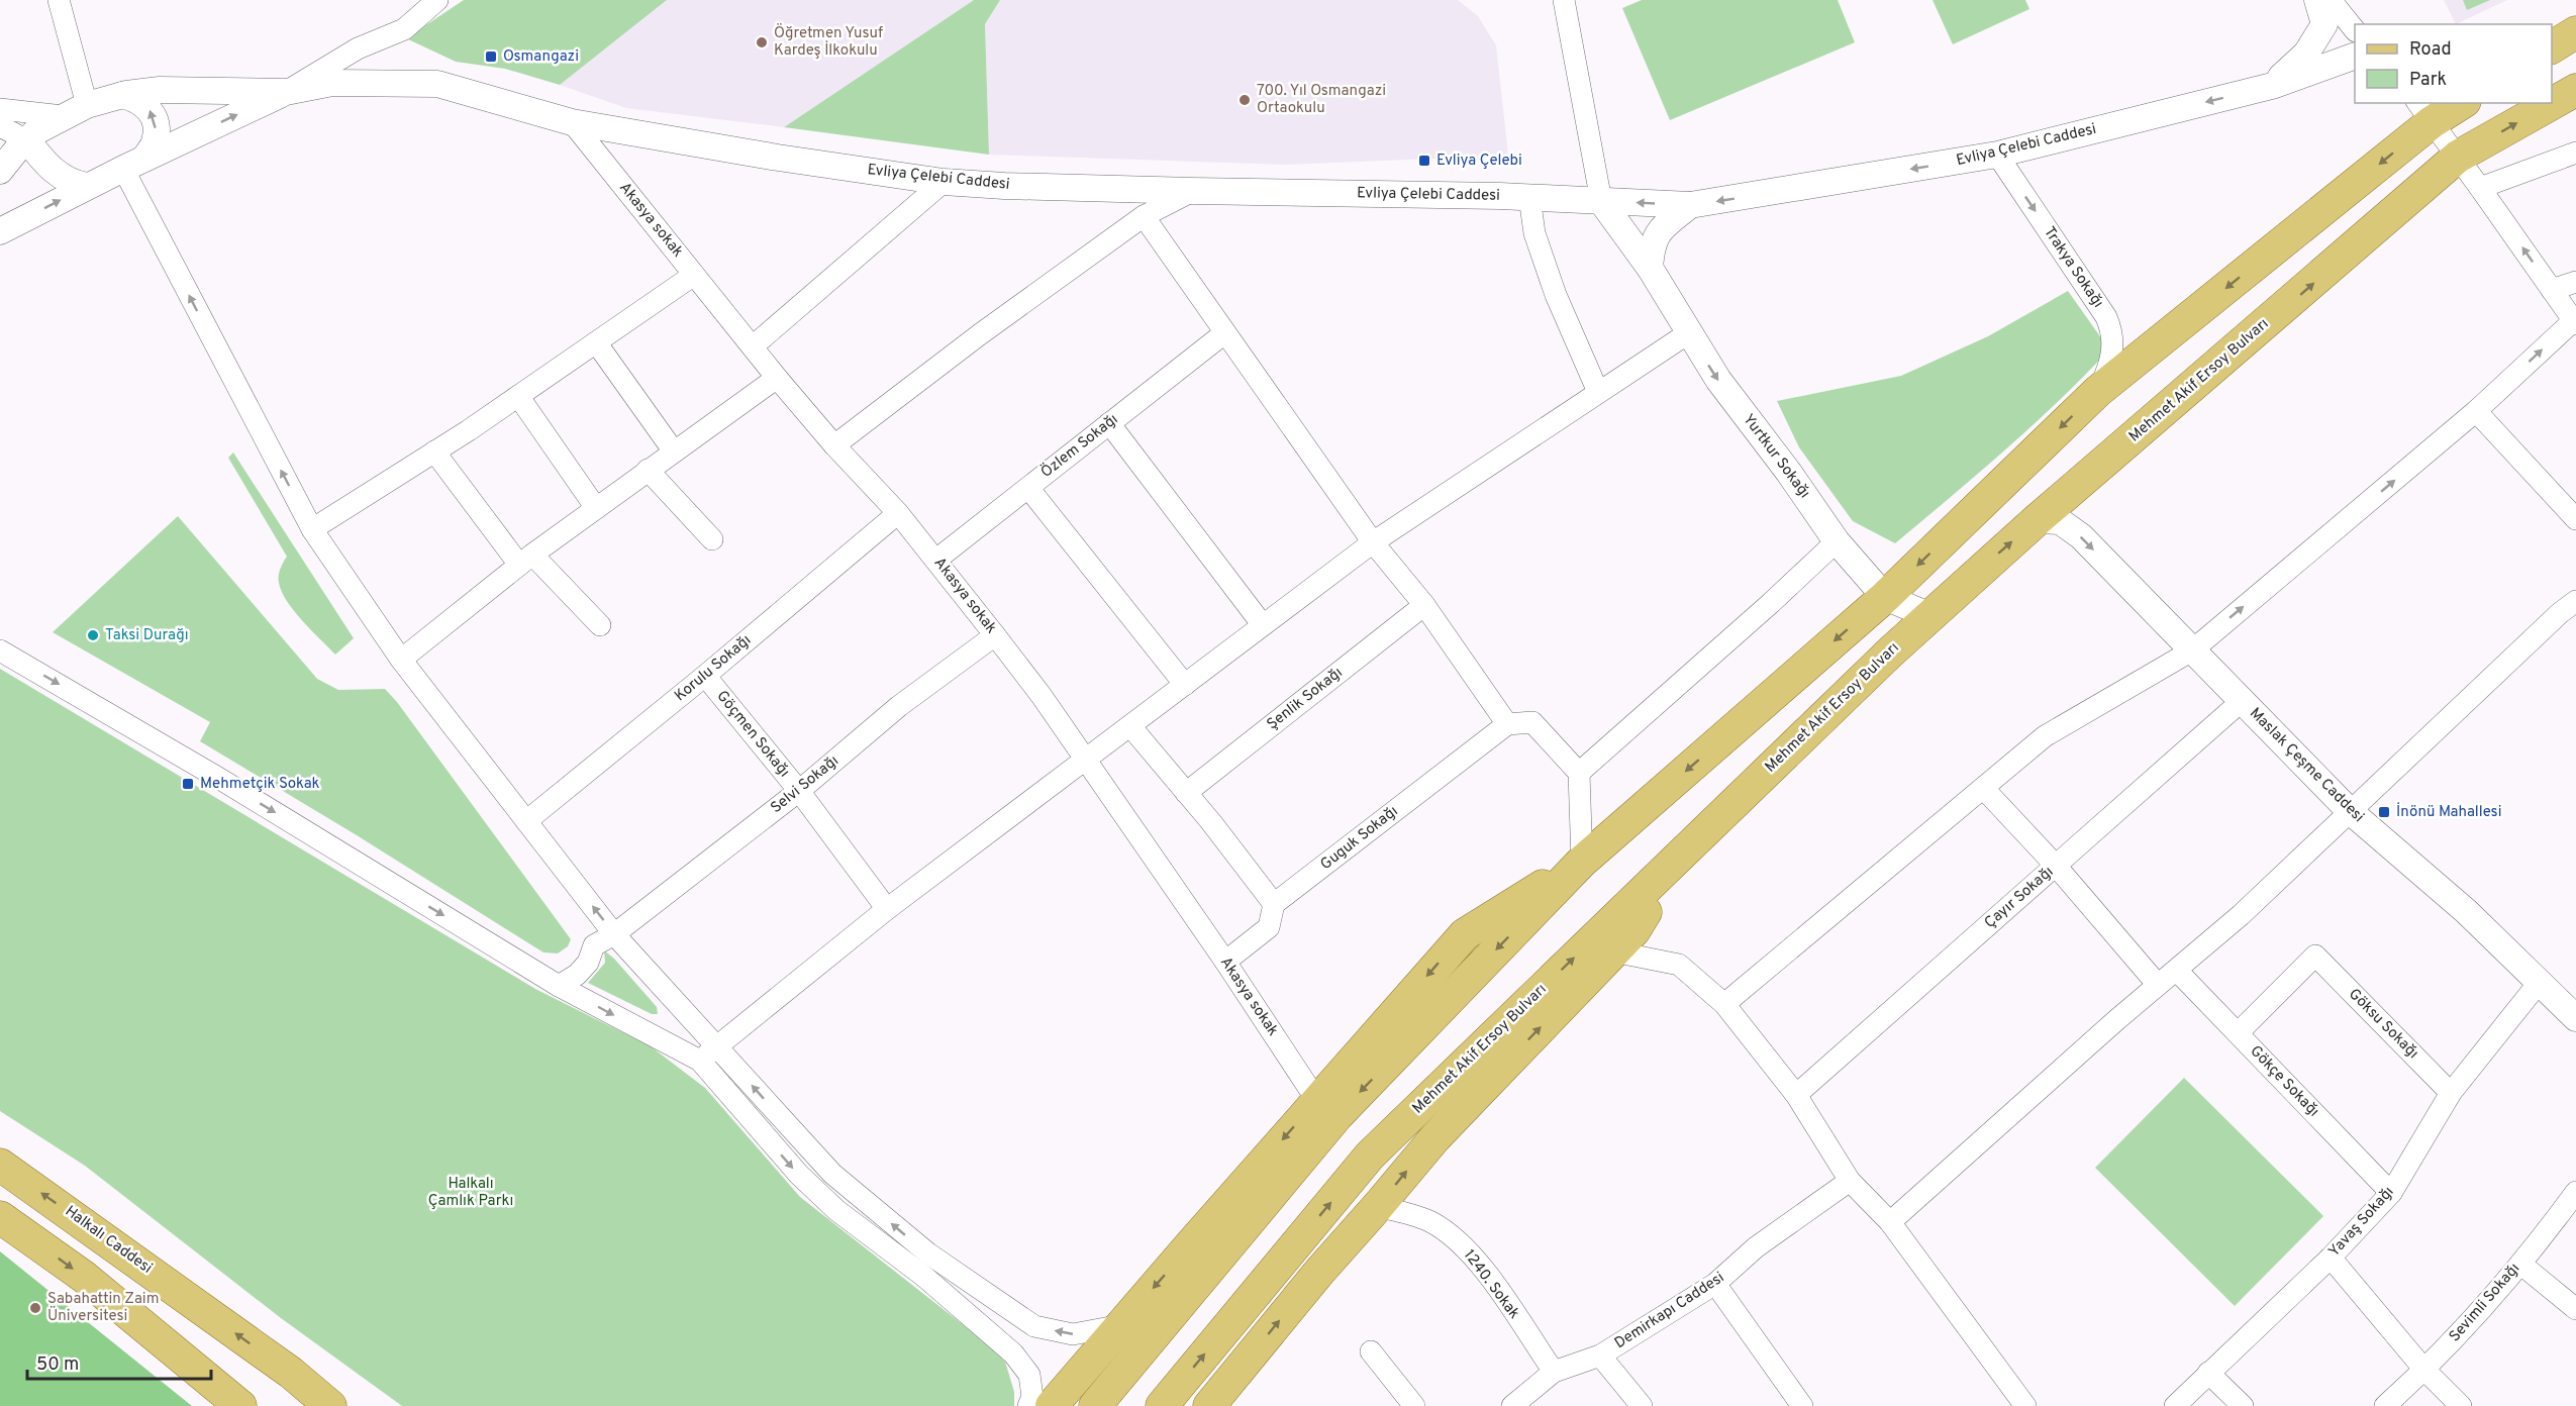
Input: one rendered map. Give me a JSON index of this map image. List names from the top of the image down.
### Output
{
  "streets": {
    "main road": ["Mehmet Akif Ersoy Bulvarı", "Halkalı Caddesi"],
    "street": [
      "Evliya Çelebi Caddesi",
      "Akasya sokak",
      "Trakya Sokağı",
      "Özlem Sokağı",
      "Yurtkur Sokağı",
      "Korulu Sokağı",
      "Şenlik Sokağı",
      "Göçmen Sokağı",
      "Maslak Çeşme Caddesi",
      "Selvi Sokağı",
      "Guguk Sokağı",
      "Çayır Sokağı",
      "Göksu Sokağı",
      "Gökçe Sokağı",
      "Yavaş Sokağı",
      "1240. Sokak",
      "Sevimli Sokağı",
      "Demirkapı Caddesi"
    ]
  },
  "crossings": [
    ["Evliya Çelebi Caddesi", "Akasya sokak"],
    ["Evliya Çelebi Caddesi", "Trakya Sokağı"],
    ["Evliya Çelebi Caddesi", "Yurtkur Sokağı"],
    ["Akasya sokak", "Özlem Sokağı"],
    ["Akasya sokak", "Korulu Sokağı"],
    ["Akasya sokak", "Selvi Sokağı"],
    ["Mehmet Akif Ersoy Bulvarı", "Yurtkur Sokağı"],
    ["Mehmet Akif Ersoy Bulvarı", "Maslak Çeşme Caddesi"],
    ["Korulu Sokağı", "Göçmen Sokağı"],
    ["Göçmen Sokağı", "Selvi Sokağı"],
    ["Maslak Çeşme Caddesi", "Çayır Sokağı"],
    ["Maslak Çeşme Caddesi", "Yavaş Sokağı"],
    ["Göksu Sokağı", "Gökçe Sokağı"],
    ["Göksu Sokağı", "Yavaş Sokağı"],
    ["Gökçe Sokağı", "Yavaş Sokağı"],
    ["1240. Sokak", "Demirkapı Caddesi"]
  ],
  "one_way": ["Trakya Sokağı", "Yurtkur Sokağı"],
  "parks": ["Halkalı Çamlık Parkı"],
  "places": {
    "other": [
      "Öğretmen Yusuf Kardeş İlkokulu",
      "700. Yıl Osmangazi Ortaokulu",
      "Taksi Durağı",
      "Sabahattin Zaim Üniversitesi"
    ],
    "transit": [
      "Osmangazi",
      "Evliya Çelebi",
      "Mehmetçik Sokak",
      "İnönü Mahallesi"
    ]
  },
  "legend": ["Road", "Park"],
  "scale_bar": "50 m"
}
